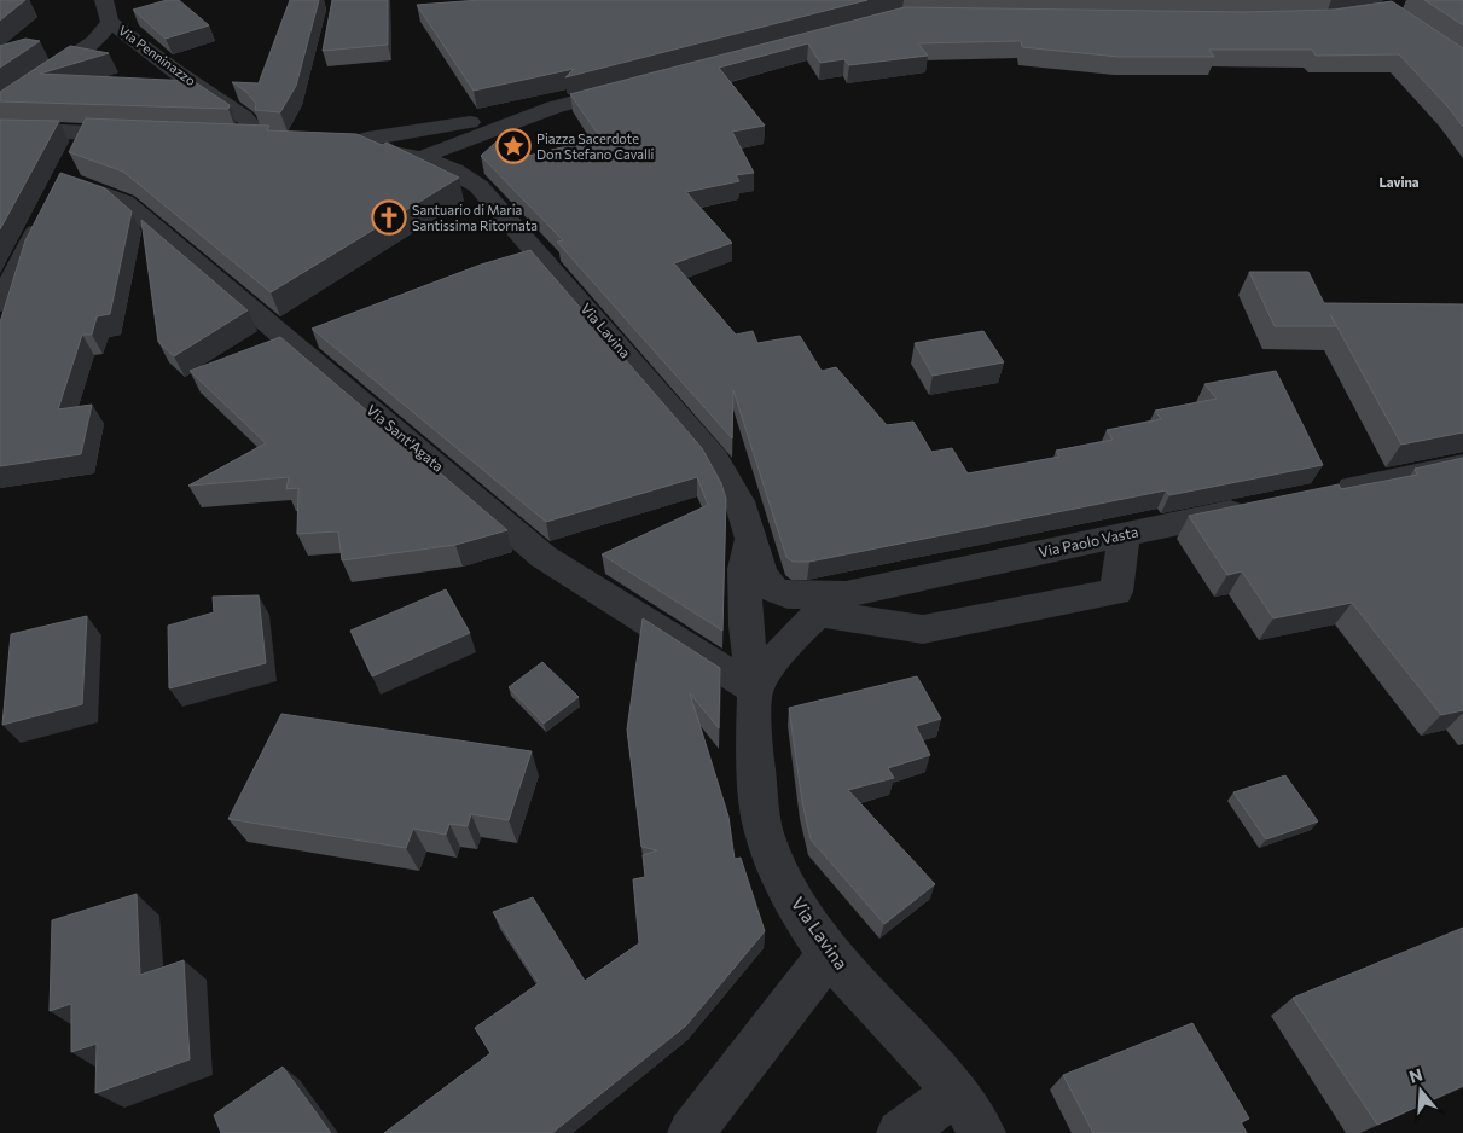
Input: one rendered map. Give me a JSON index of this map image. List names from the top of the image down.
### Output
{
  "streets": {
    "street": [
      "Via Penninazzo",
      "Via Lavina",
      "Via Sant'Agata",
      "Via Paolo Vasta"
    ]
  },
  "crossings": [
    ["Via Lavina", "Via Sant'Agata"],
    ["Via Lavina", "Via Paolo Vasta"]
  ],
  "districts": ["Lavina"],
  "places": {
    "place": ["Piazza Sacerdote Don Stefano Cavalli"],
    "church": ["Santuario di Maria Santissima Ritornata"]
  },
  "north": "top"
}
